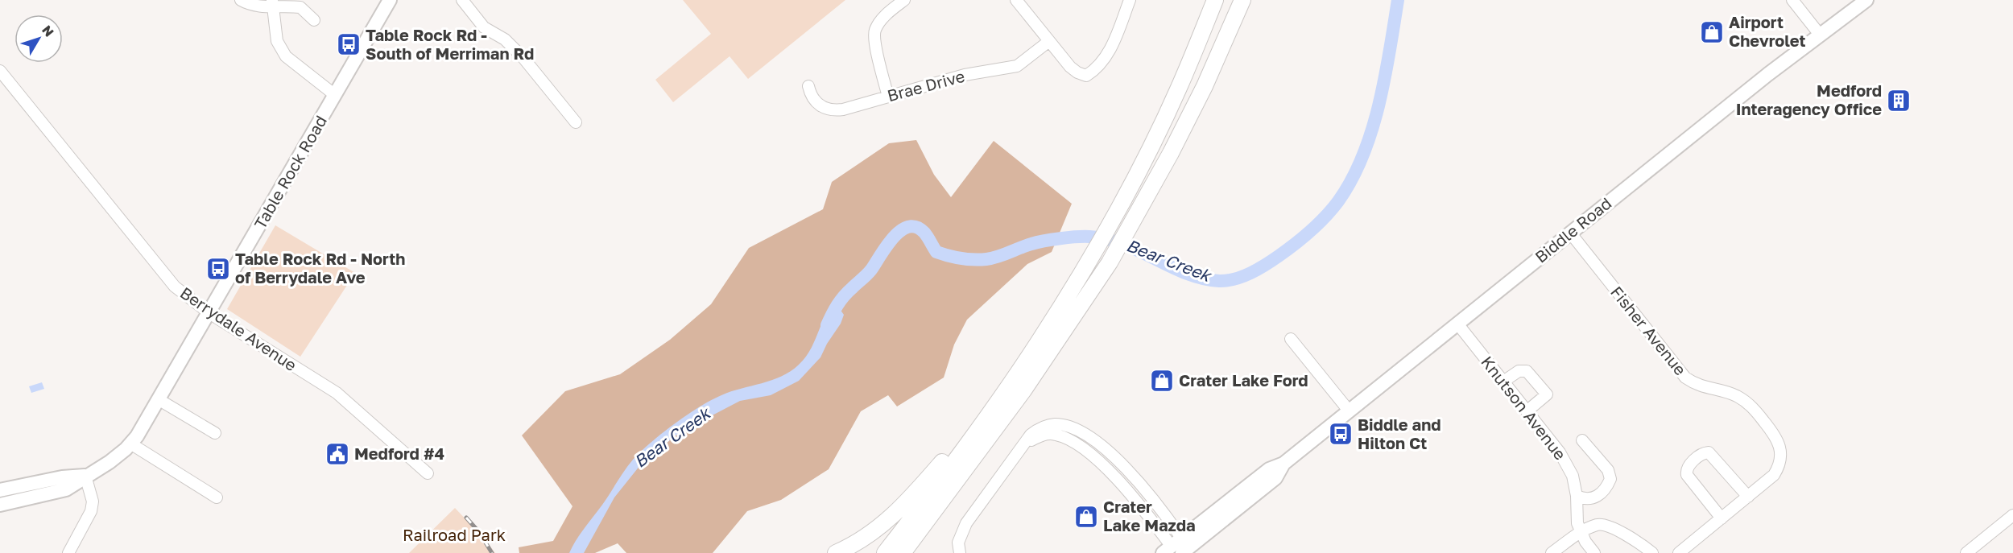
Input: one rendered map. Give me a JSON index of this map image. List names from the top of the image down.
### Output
{
  "streets": {
    "main road": ["Table Rock Road", "Biddle Road"],
    "street": [
      "Brae Drive",
      "Berrydale Avenue",
      "Fisher Avenue",
      "Knutson Avenue"
    ]
  },
  "crossings": [
    ["Table Rock Road", "Berrydale Avenue"],
    ["Biddle Road", "Fisher Avenue"],
    ["Biddle Road", "Knutson Avenue"]
  ],
  "water": ["Bear Creek"],
  "parks": ["Railroad Park"],
  "places": {
    "shop": ["Airport Chevrolet", "Crater Lake Ford", "Crater Lake Mazda"],
    "bus stop": ["Table Rock Rd - South of Merriman Rd", "Table Rock Rd - North of Berrydale Ave", "Biddle and Hilton Ct"],
    "building": ["Medford Interagency Office"],
    "public building": ["Medford #4"]
  },
  "north": "top right"
}
